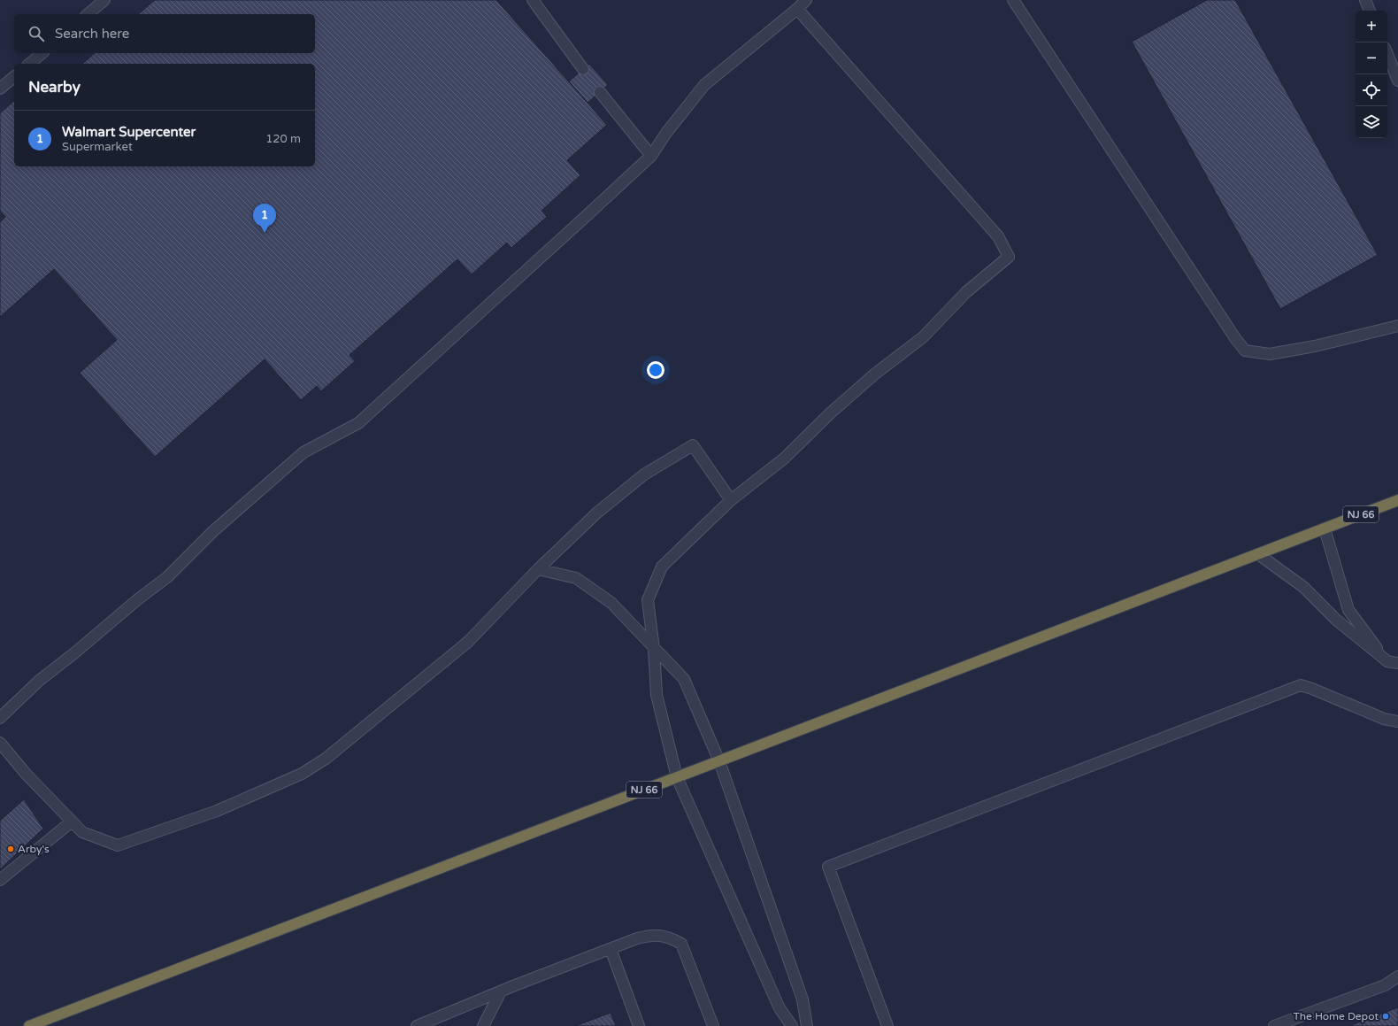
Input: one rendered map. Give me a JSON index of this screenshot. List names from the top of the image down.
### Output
{
  "streets": {
    "highway": ["NJ 66"]
  },
  "places": ["Arby's", "The Home Depot"],
  "page": {
    "map_buttons": ["+", "−"],
    "search": "Search here",
    "heading": "Nearby",
    "list": [
      {
        "mark": "1",
        "name": "Walmart Supercenter",
        "note": "Supermarket",
        "value": "120 m"
      }
    ],
    "pins": "1"
  }
}
